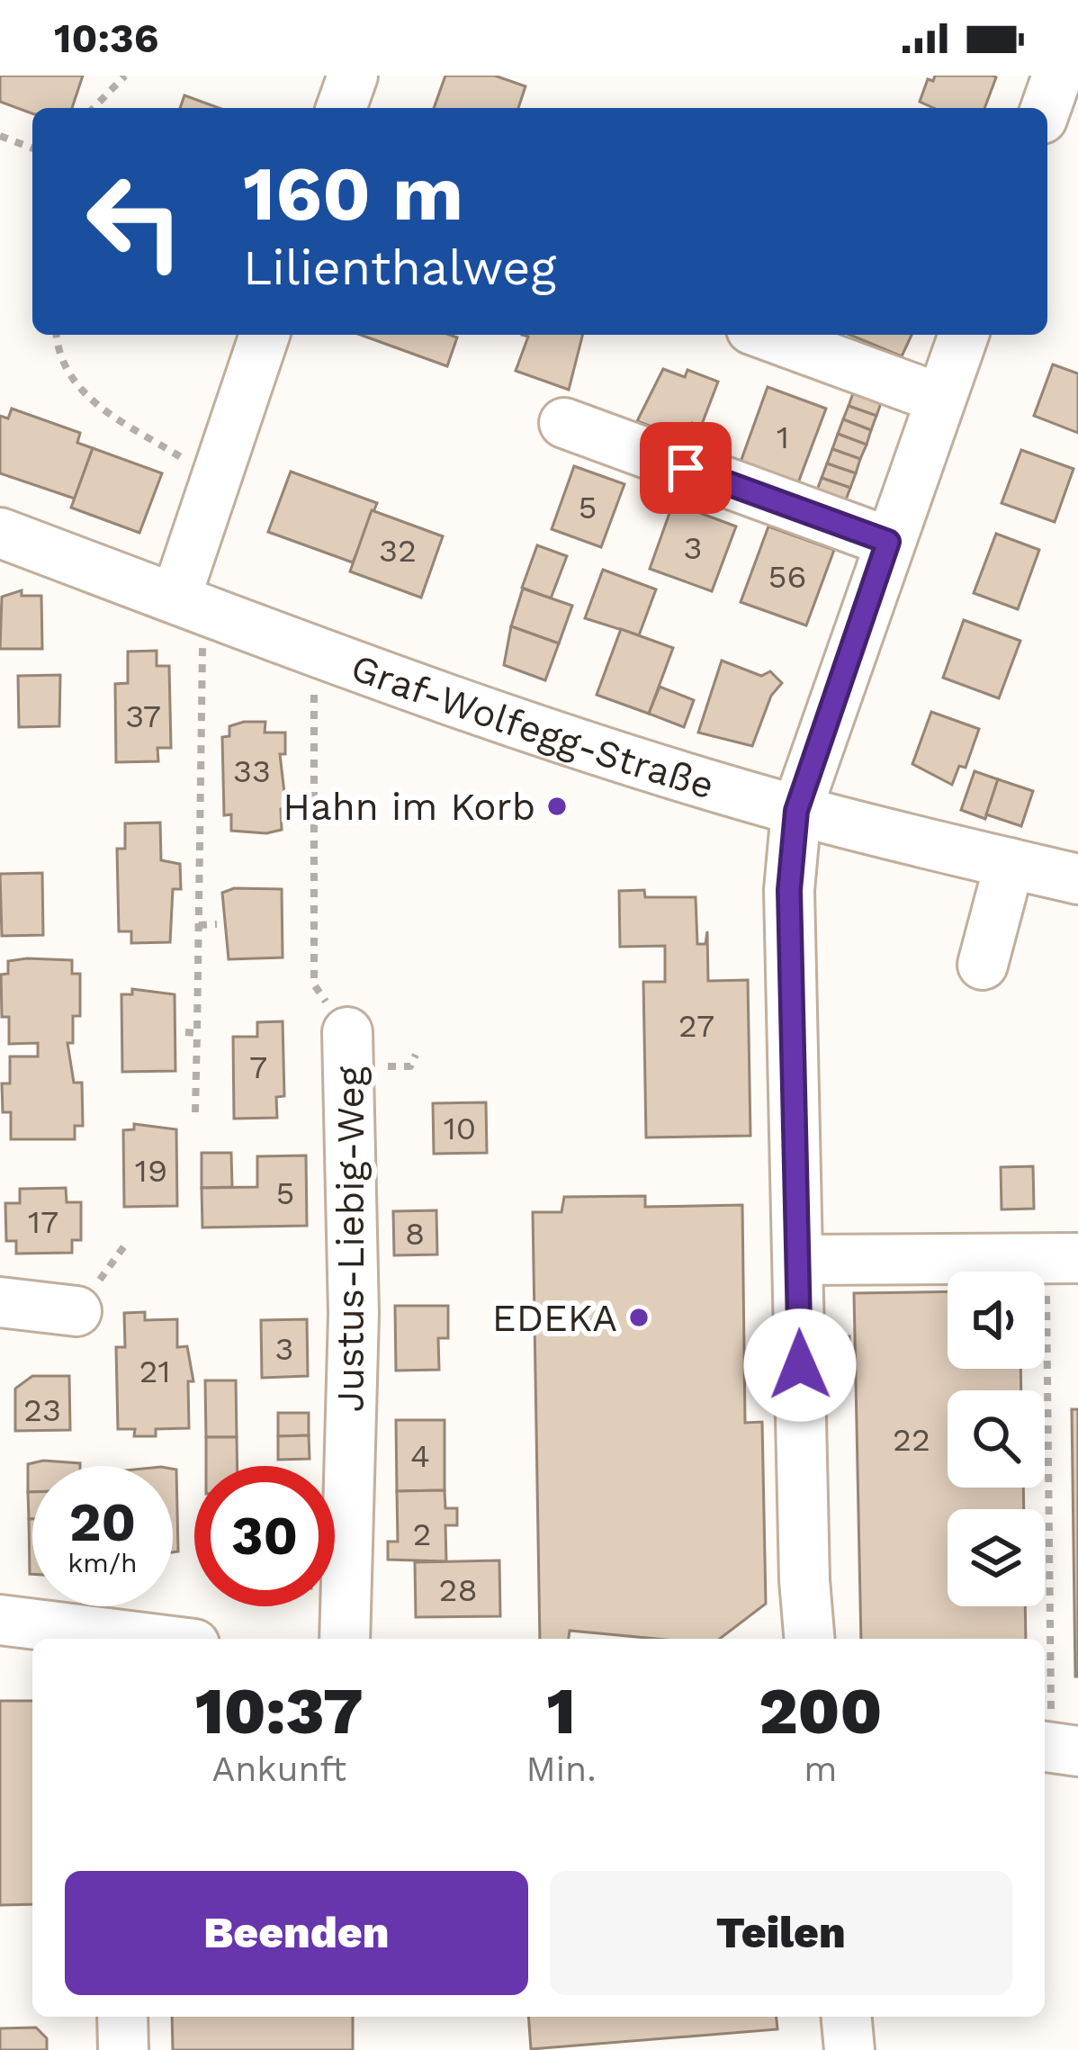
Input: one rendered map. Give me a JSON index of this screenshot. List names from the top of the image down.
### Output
{
  "streets": {
    "street": ["Graf-Wolfegg-Straße", "Justus-Liebig-Weg"]
  },
  "crossings": [
    ["Graf-Wolfegg-Straße", "Justus-Liebig-Weg"]
  ],
  "places": ["Hahn im Korb", "EDEKA"],
  "house_numbers": [
    "1",
    "5",
    "3",
    "32",
    "56",
    "37",
    "33",
    "27",
    "7",
    "10",
    "19",
    "5",
    "17",
    "8",
    "3",
    "21",
    "23",
    "22",
    "4",
    "2",
    "28"
  ],
  "page": {
    "status": "10:36",
    "turn": ["160 m", "Lilienthalweg"],
    "speed": "20 km/h",
    "limit": "30",
    "eta": [
      "10:37",
      "Ankunft",
      "1",
      "Min.",
      "200",
      "m"
    ],
    "buttons": ["Beenden", "Teilen"]
  }
}
